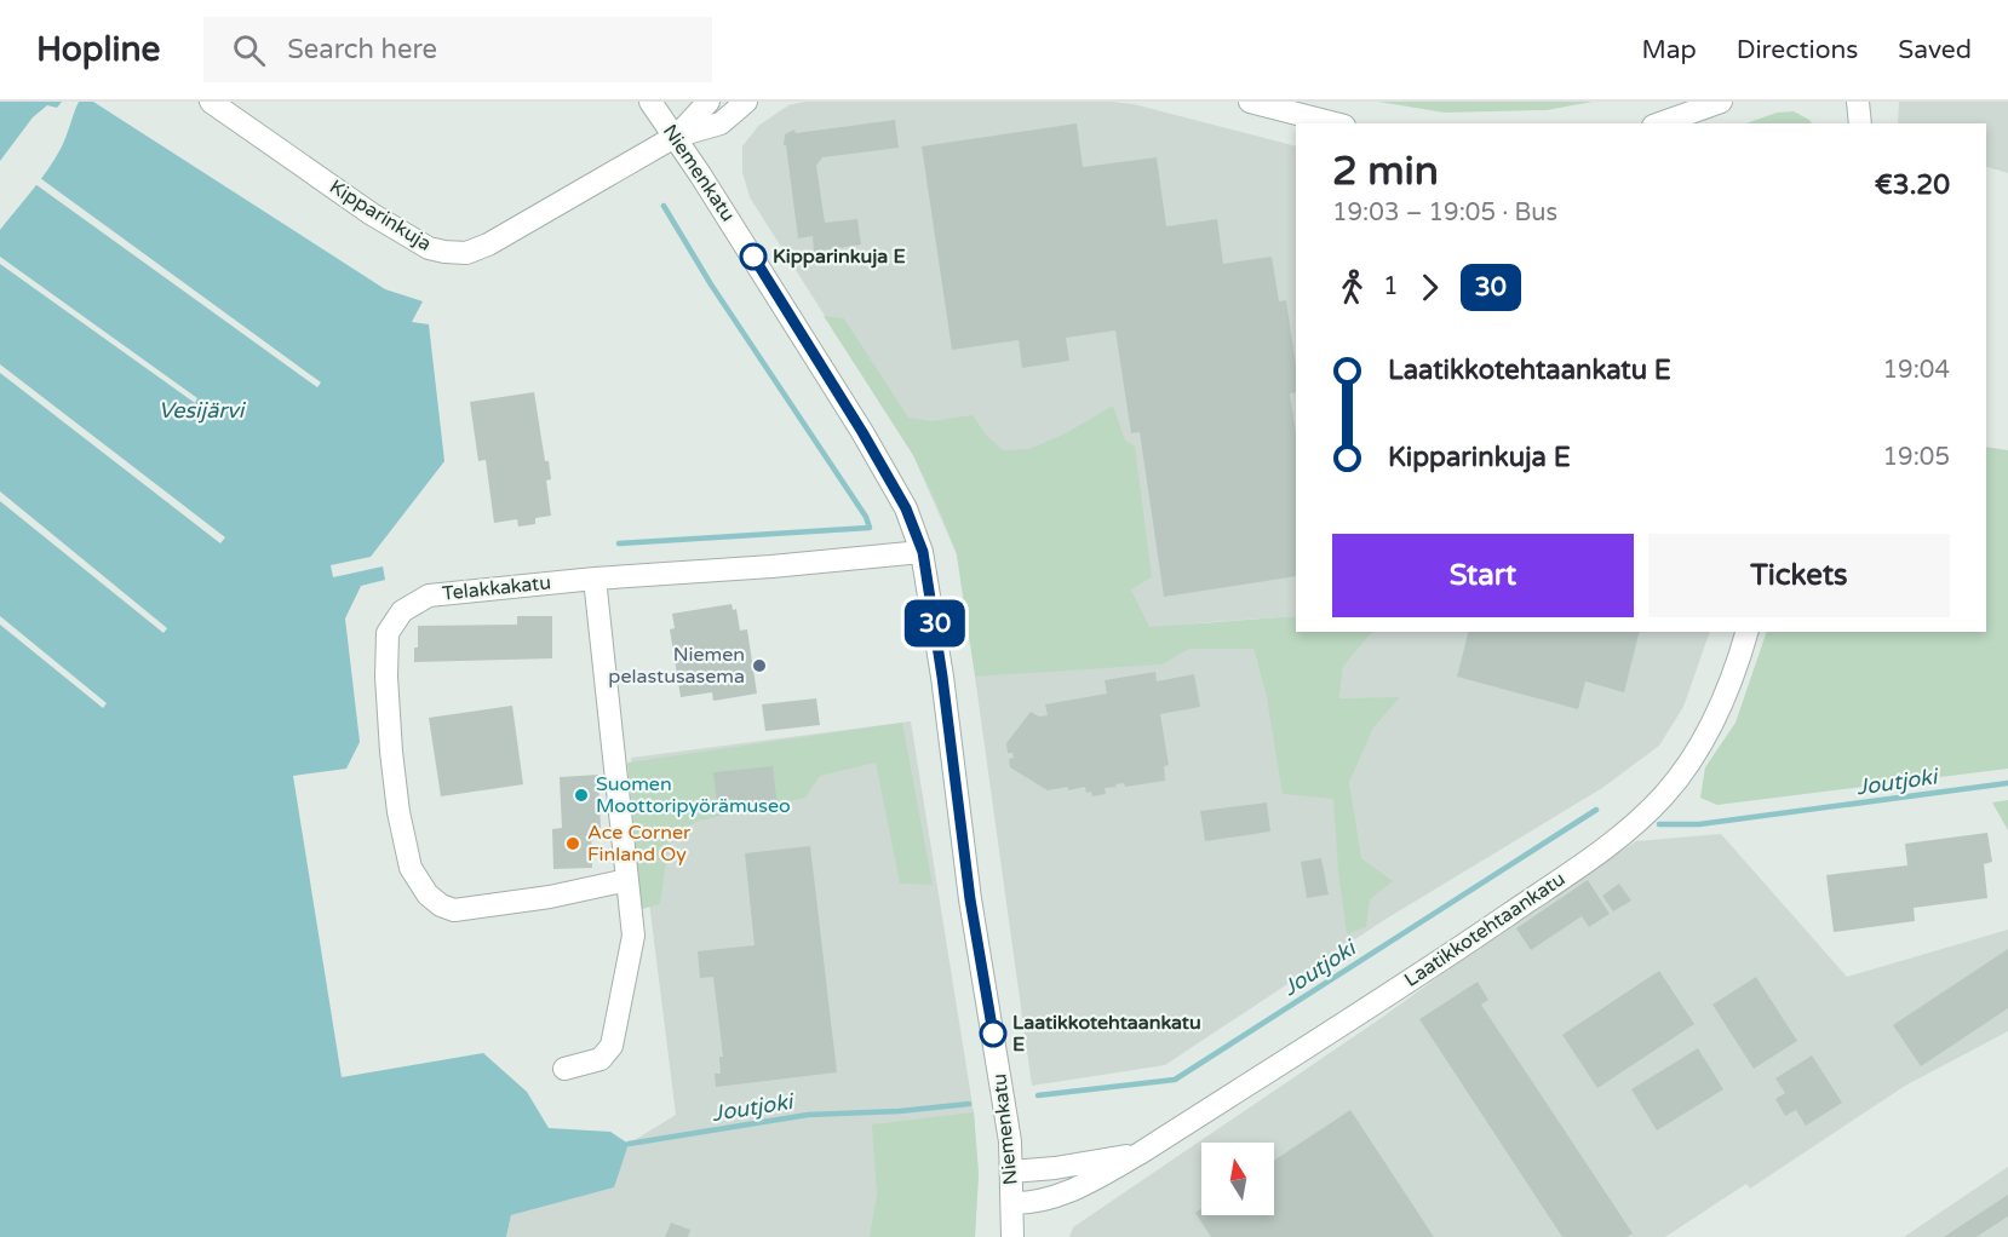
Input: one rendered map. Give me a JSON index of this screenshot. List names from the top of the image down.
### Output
{
  "streets": {
    "street": [
      "Niemenkatu",
      "Kipparinkuja",
      "Telakkakatu",
      "Laatikkotehtaankatu"
    ]
  },
  "crossings": [
    ["Niemenkatu", "Kipparinkuja"],
    ["Niemenkatu", "Telakkakatu"],
    ["Niemenkatu", "Laatikkotehtaankatu"]
  ],
  "water": ["Vesijärvi", "Joutjoki"],
  "places": [
    "Kipparinkuja E",
    "Niemen pelastusasema",
    "Suomen Moottoripyörämuseo",
    "Ace Corner Finland Oy",
    "Laatikkotehtaankatu E"
  ],
  "lines": ["bus line 30"],
  "north": "top",
  "page": {
    "header": "Hopline",
    "search": "Search here",
    "nav": ["Map", "Directions", "Saved"],
    "on_map": "30",
    "heading": ["2 min", "19:03 – 19:05 · Bus", "€3.20"],
    "legs": ["1", "30"],
    "list": [
      {
        "name": "Laatikkotehtaankatu E",
        "value": "19:04"
      },
      {
        "name": "Kipparinkuja E",
        "value": "19:05"
      }
    ],
    "buttons": ["Start", "Tickets"]
  }
}
